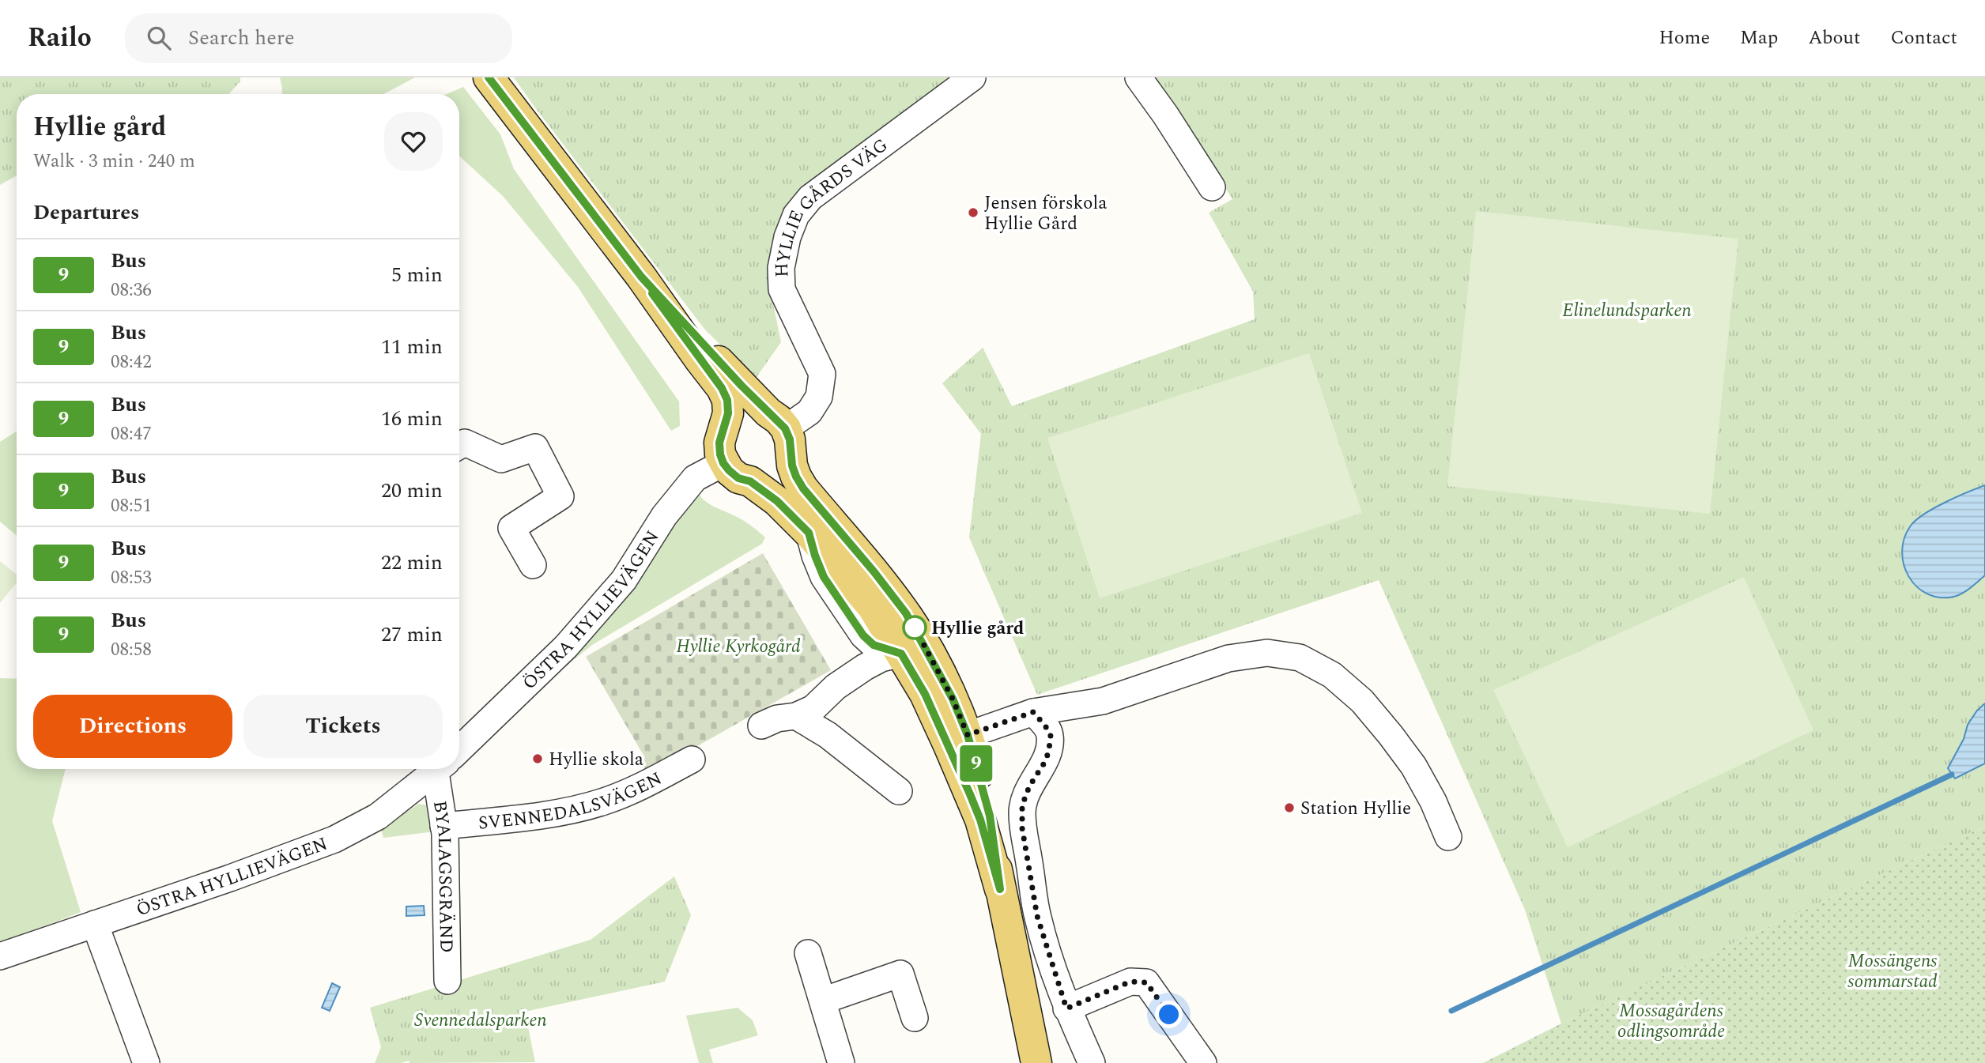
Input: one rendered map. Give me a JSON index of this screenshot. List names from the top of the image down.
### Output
{
  "streets": {
    "street": [
      "HYLLIE GÅRDS VÄG",
      "ÖSTRA HYLLIEVÄGEN",
      "SVENNEDALSVÄGEN",
      "BYALAGSGRÄND"
    ]
  },
  "crossings": [
    ["HYLLIE GÅRDS VÄG", "ÖSTRA HYLLIEVÄGEN"],
    ["SVENNEDALSVÄGEN", "BYALAGSGRÄND"]
  ],
  "parks": [
    "Elinelundsparken",
    "Hyllie Kyrkogård",
    "Mossängens sommarstad",
    "Mossagårdens odlingsområde",
    "Svennedalsparken"
  ],
  "places": [
    "Jensen förskola Hyllie Gård",
    "Hyllie gård",
    "Hyllie skola",
    "Station Hyllie"
  ],
  "lines": ["bus line 9"],
  "page": {
    "header": "Railo",
    "search": "Search here",
    "nav": [
      "Home",
      "Map",
      "About",
      "Contact"
    ],
    "on_map": "9",
    "heading": [
      ["Hyllie gård", "Walk · 3 min · 240 m"],
      "Departures"
    ],
    "list": [
      {
        "mark": "9",
        "name": "Bus",
        "note": "08:36",
        "value": "5 min"
      },
      {
        "mark": "9",
        "name": "Bus",
        "note": "08:42",
        "value": "11 min"
      },
      {
        "mark": "9",
        "name": "Bus",
        "note": "08:47",
        "value": "16 min"
      },
      {
        "mark": "9",
        "name": "Bus",
        "note": "08:51",
        "value": "20 min"
      },
      {
        "mark": "9",
        "name": "Bus",
        "note": "08:53",
        "value": "22 min"
      },
      {
        "mark": "9",
        "name": "Bus",
        "note": "08:58",
        "value": "27 min"
      }
    ],
    "buttons": ["Directions", "Tickets"]
  }
}
